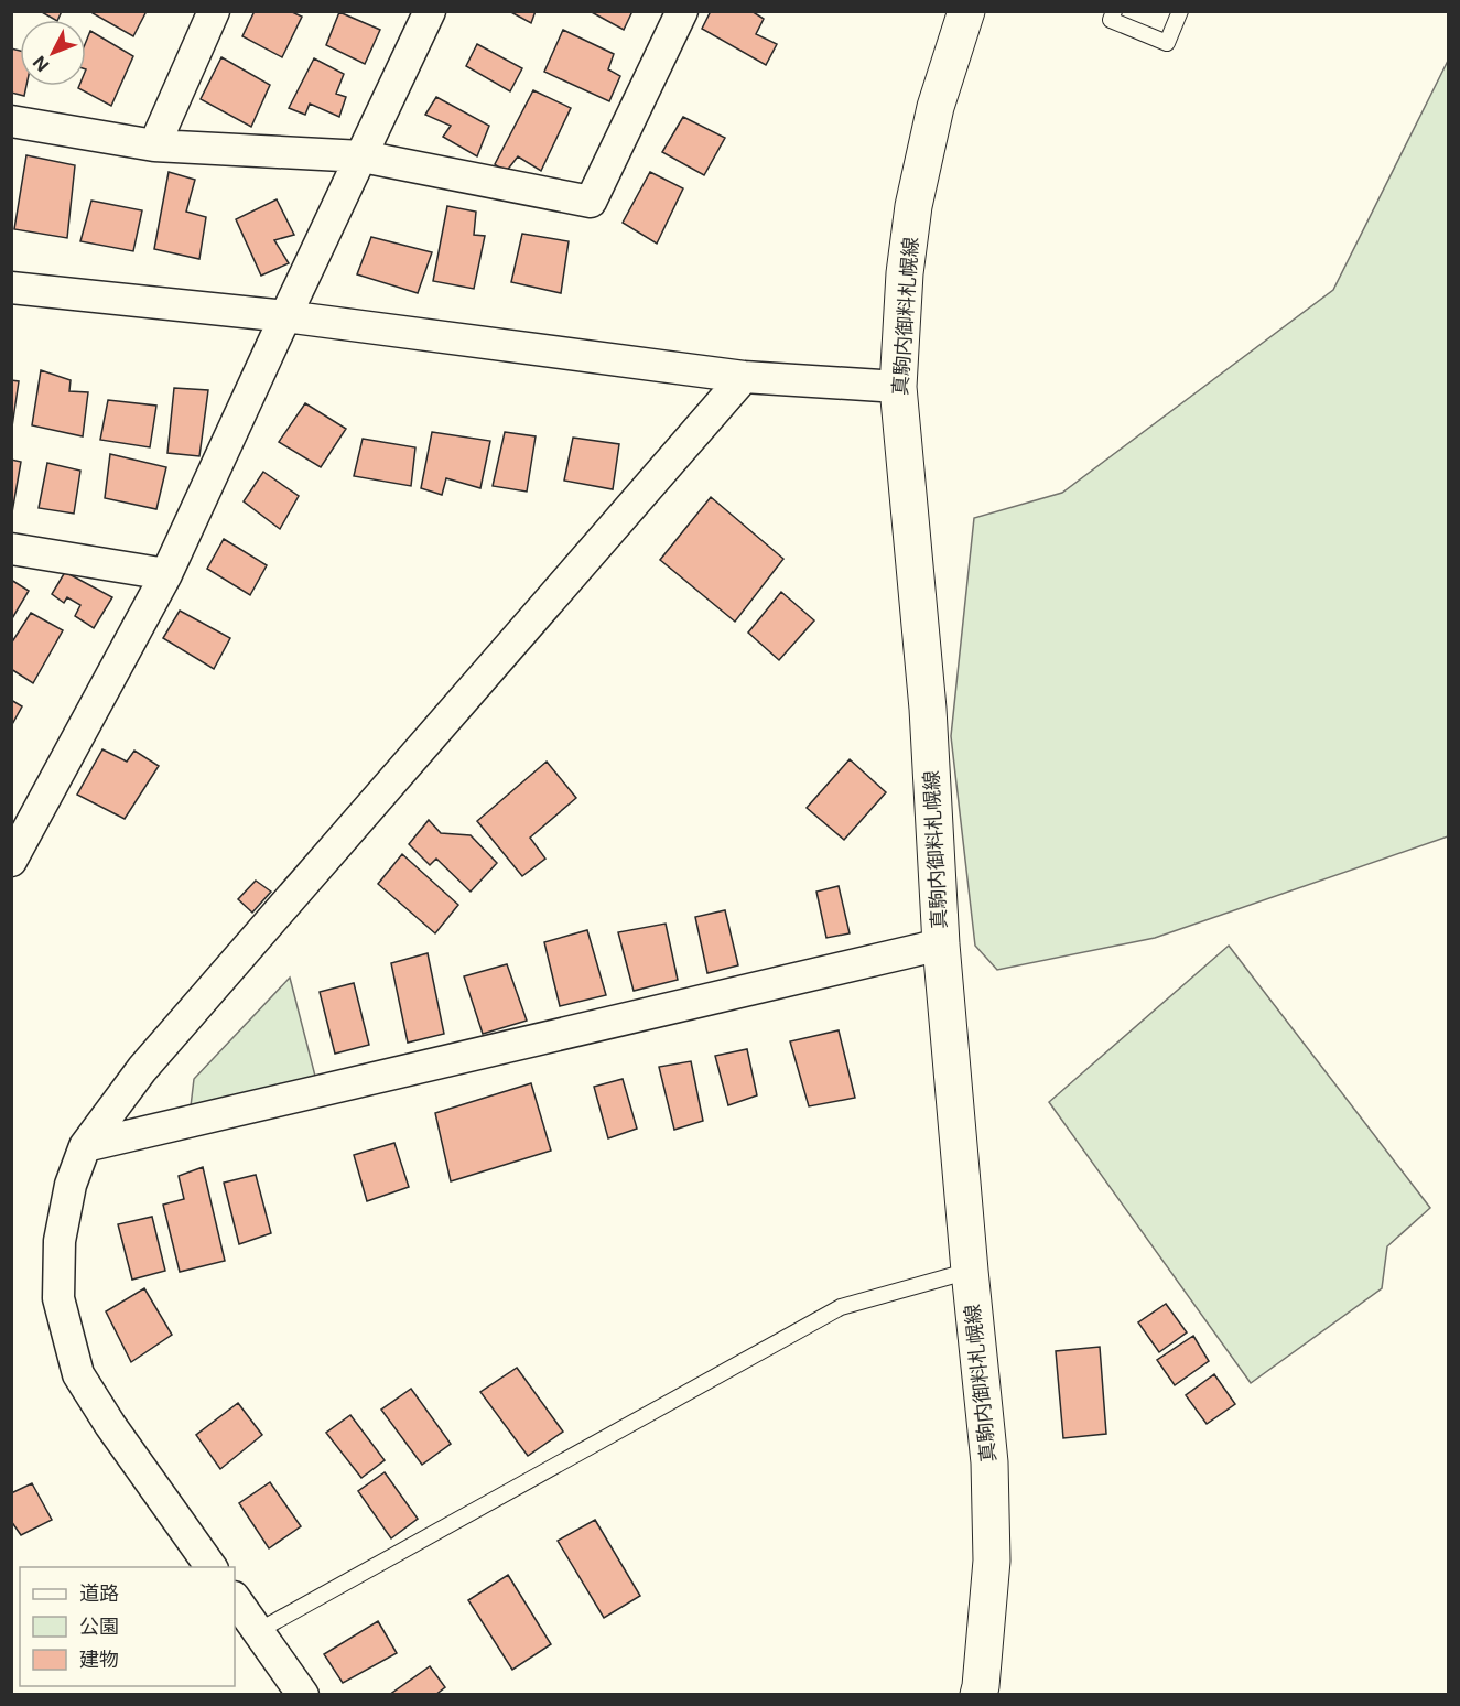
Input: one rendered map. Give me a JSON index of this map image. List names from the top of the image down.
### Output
{
  "streets": {
    "main road": ["真駒内御料札幌線"]
  },
  "legend": ["道路", "公園", "建物"],
  "north": "bottom left"
}
